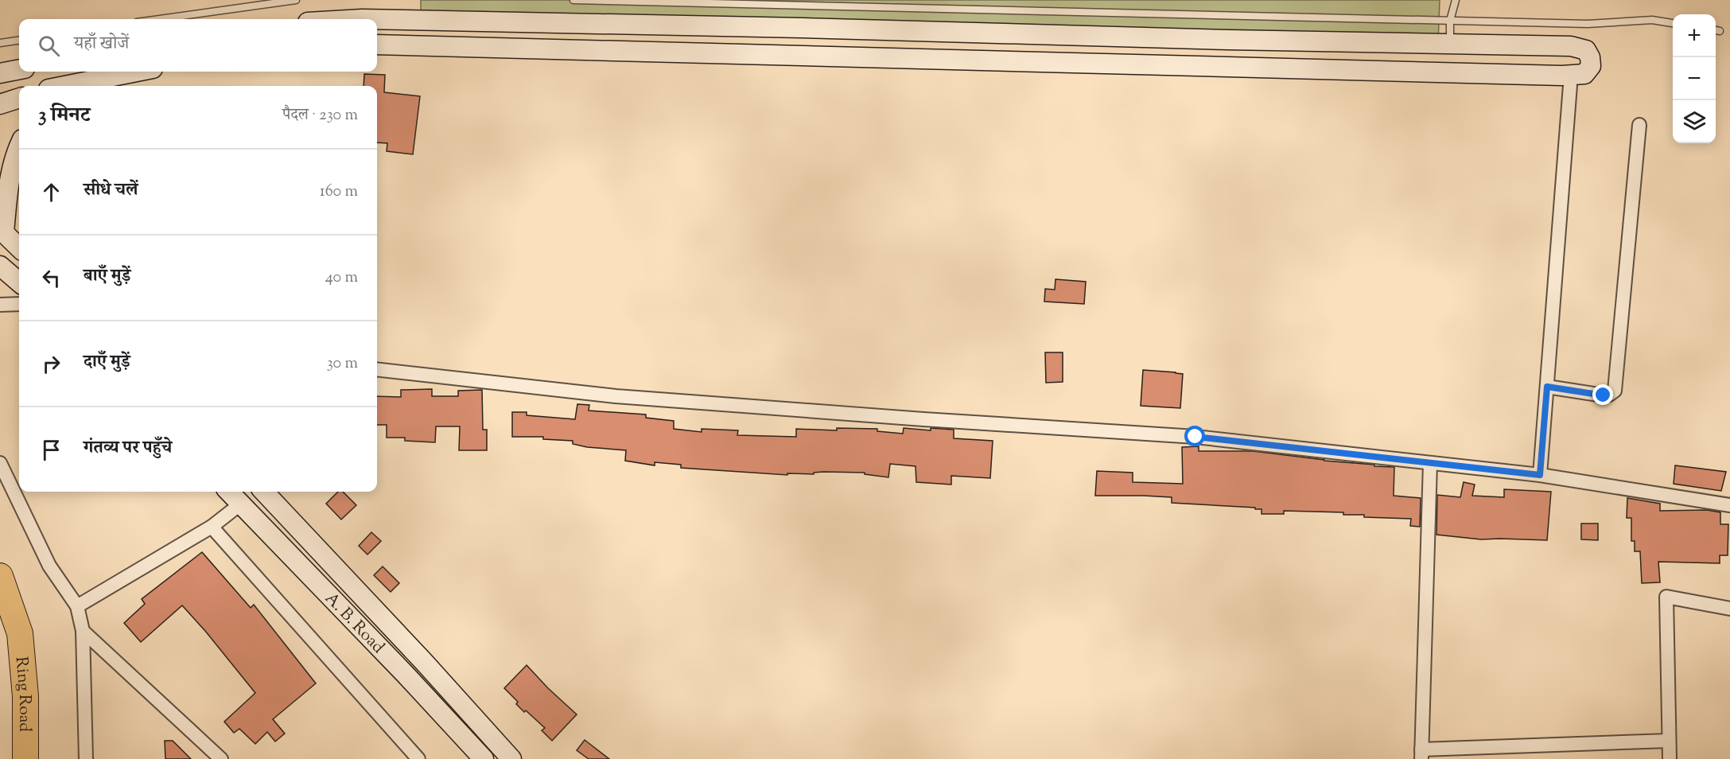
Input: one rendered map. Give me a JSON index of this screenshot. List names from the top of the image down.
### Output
{
  "streets": {
    "highway": ["Ring Road"],
    "street": ["A. B. Road"]
  },
  "page": {
    "map_buttons": ["+", "−"],
    "search": "यहाँ खोजें",
    "heading": ["3 मिनट", "पैदल · 230 m"],
    "list": [
      ["सीधे चलें", "160 m"],
      ["बाएँ मुड़ें", "40 m"],
      ["दाएँ मुड़ें", "30 m"],
      "गंतव्य पर पहुँचे"
    ]
  }
}
